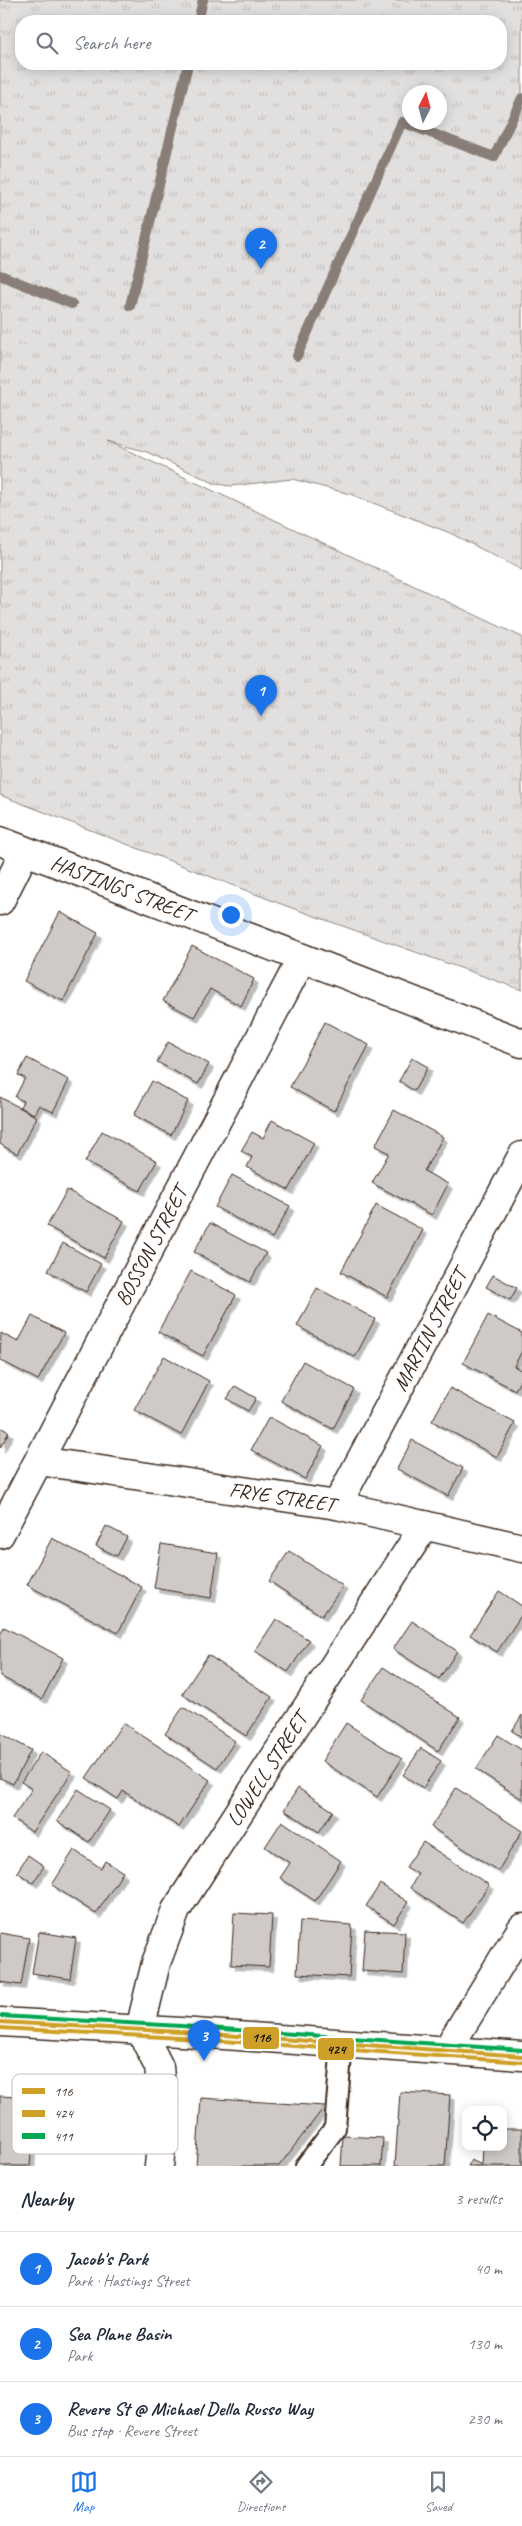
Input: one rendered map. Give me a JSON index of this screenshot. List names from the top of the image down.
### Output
{
  "streets": {
    "street": [
      "HASTINGS STREET",
      "BOSSON STREET",
      "MARTIN STREET",
      "FRYE STREET",
      "LOWELL STREET"
    ]
  },
  "crossings": [
    ["HASTINGS STREET", "BOSSON STREET"],
    ["BOSSON STREET", "FRYE STREET"],
    ["MARTIN STREET", "FRYE STREET"],
    ["FRYE STREET", "LOWELL STREET"]
  ],
  "lines": ["transit line 411", "transit line 116", "transit line 424"],
  "legend": ["116", "424", "411"],
  "north": "top",
  "page": {
    "search": "Search here",
    "pins": ["2", "1", "3"],
    "heading": ["Nearby", "3 results"],
    "list": [
      {
        "mark": "1",
        "name": "Jacob's Park",
        "note": "Park · Hastings Street",
        "value": "40 m"
      },
      {
        "mark": "2",
        "name": "Sea Plane Basin",
        "note": "Park",
        "value": "130 m"
      },
      {
        "mark": "3",
        "name": "Revere St @ Michael Della Russo Way",
        "note": "Bus stop · Revere Street",
        "value": "230 m"
      }
    ],
    "nav": ["Map", "Directions", "Saved"]
  }
}
